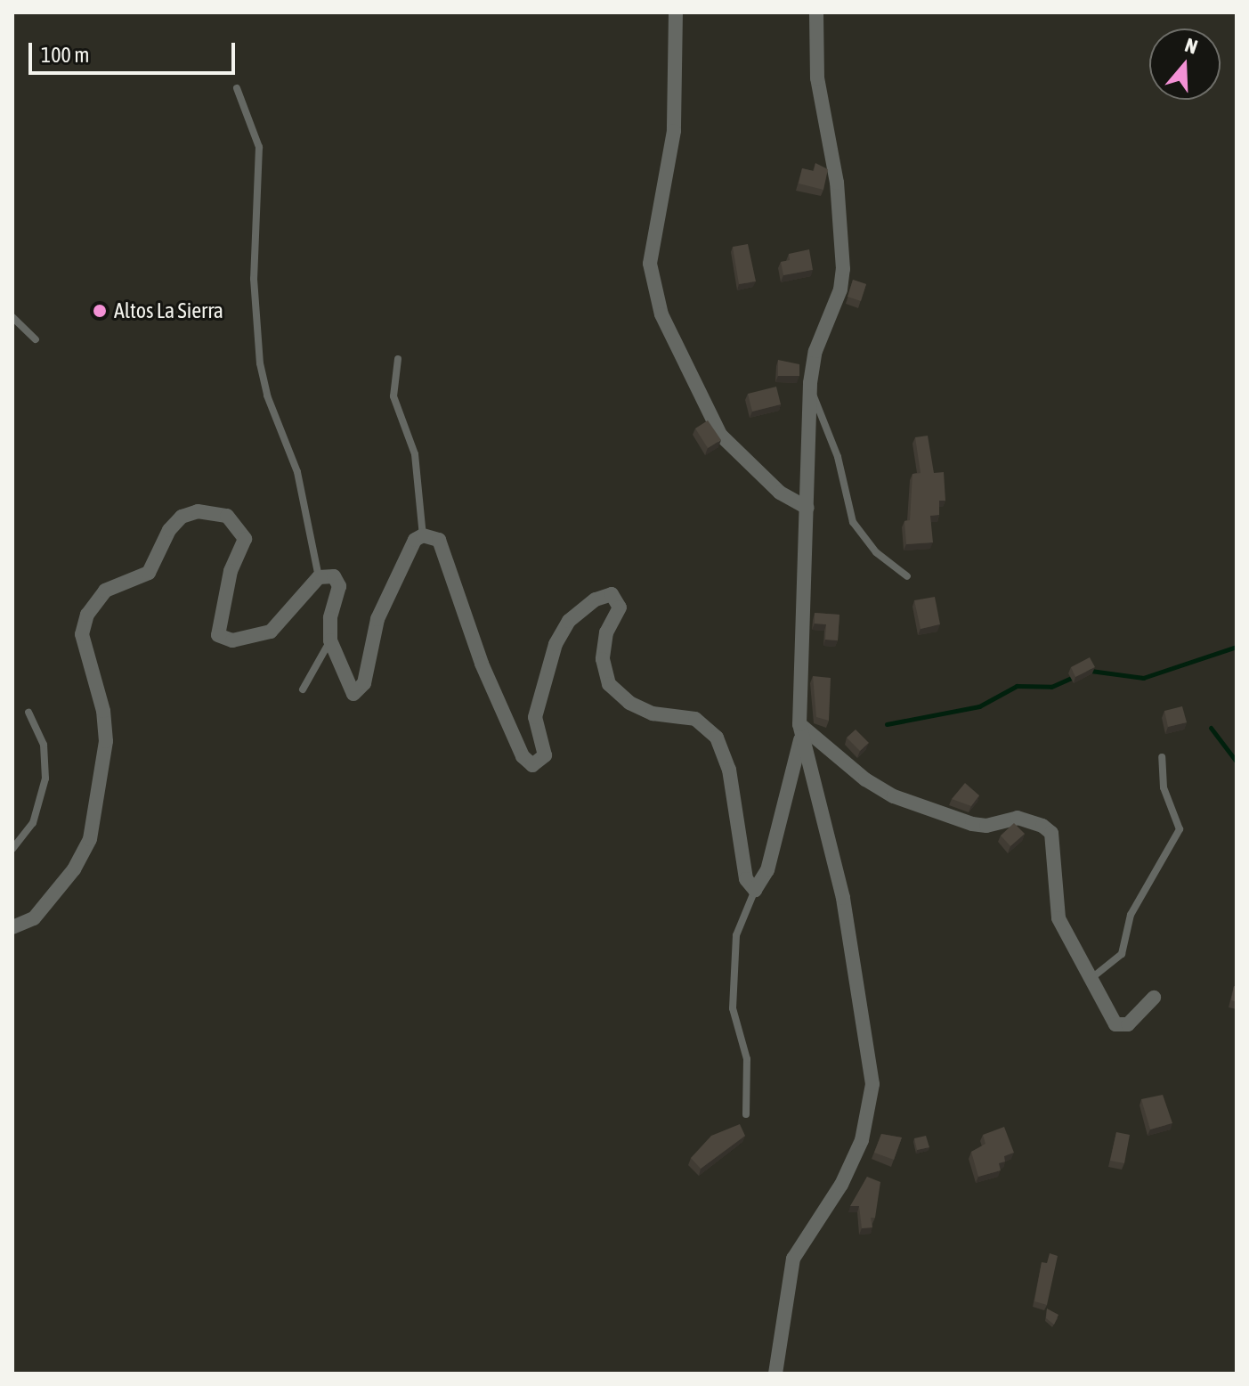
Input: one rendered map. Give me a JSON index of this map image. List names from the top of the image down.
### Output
{
  "places": ["Altos La Sierra"],
  "scale_bar": "100 m",
  "north": "top"
}
